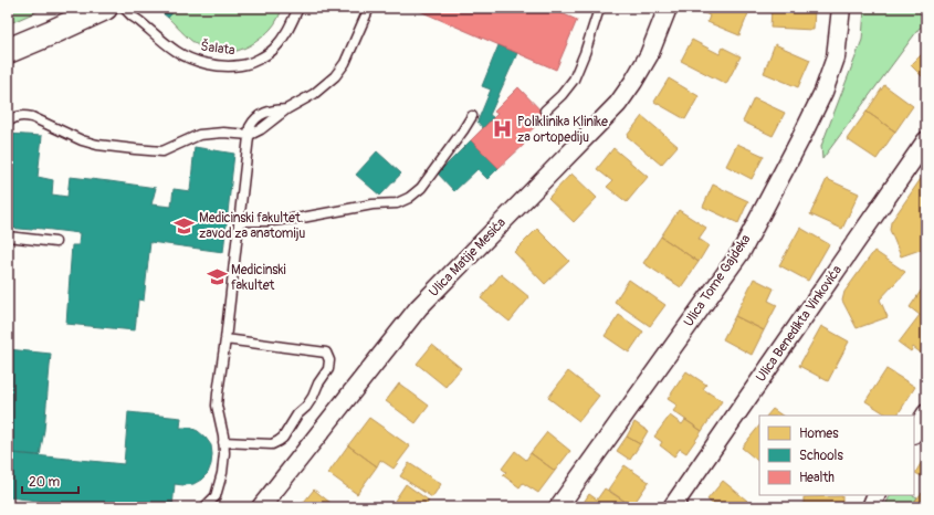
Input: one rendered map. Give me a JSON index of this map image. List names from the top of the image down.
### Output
{
  "streets": {
    "street": ["Ulica Matije Mesića", "Ulica Tome Gajdeka", "Ulica Benedikta Vinkovića"],
    "lane": ["Šalata"]
  },
  "places": {
    "hospital": ["Poliklinika Klinike za ortopediju"],
    "school or university": ["Medicinski fakultet. zavod za anatomiju", "Medicinski fakultet"]
  },
  "legend": ["Homes", "Schools", "Health"],
  "scale_bar": "20 m"
}
